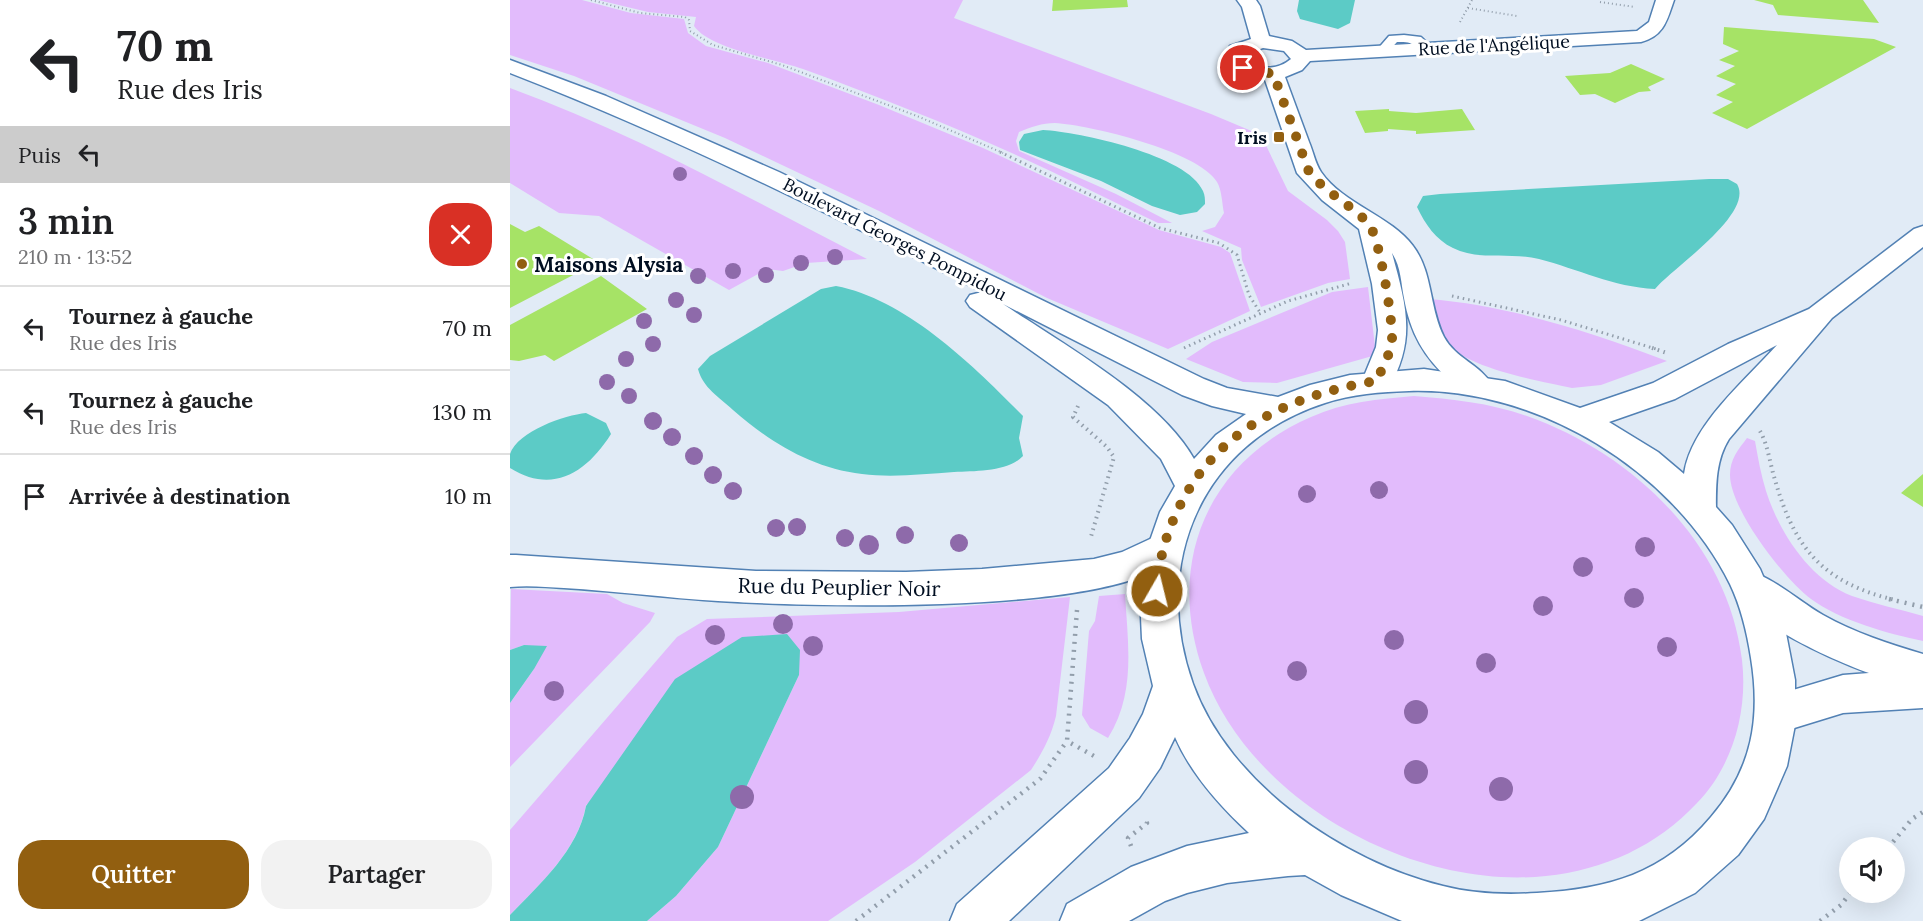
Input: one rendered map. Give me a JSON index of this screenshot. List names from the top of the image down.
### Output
{
  "streets": {
    "main road": ["Rue de l'Angélique", "Boulevard Georges Pompidou", "Rue du Peuplier Noir"]
  },
  "places": {
    "transit": ["Iris"],
    "other": ["Maisons Alysia"]
  },
  "page": {
    "turn": ["70 m", "Rue des Iris"],
    "then": "Puis",
    "heading": ["3 min", "210 m · 13:52"],
    "list": [
      {
        "name": "Tournez à gauche",
        "note": "Rue des Iris",
        "value": "70 m"
      },
      {
        "name": "Tournez à gauche",
        "note": "Rue des Iris",
        "value": "130 m"
      },
      {
        "name": "Arrivée à destination",
        "value": "10 m"
      }
    ],
    "buttons": ["Quitter", "Partager"]
  }
}
